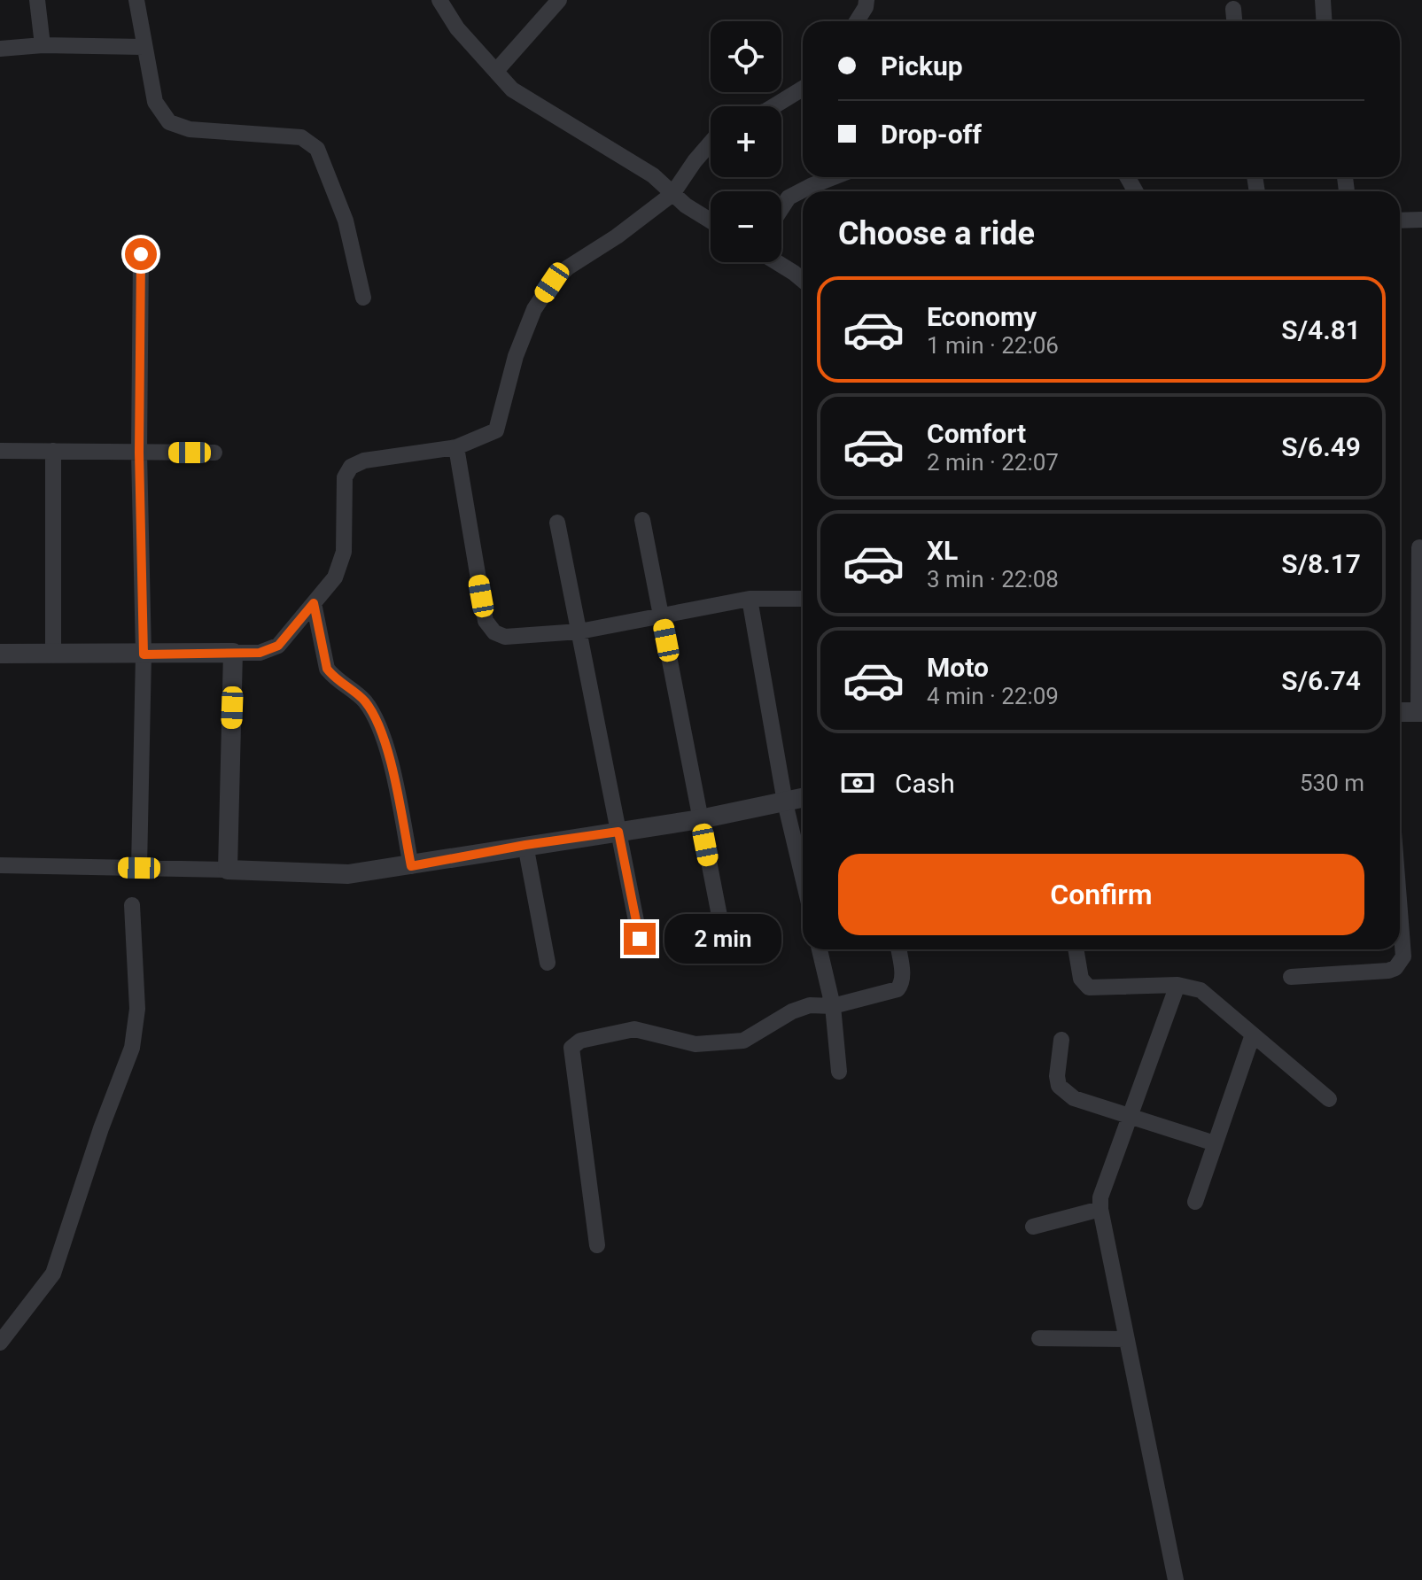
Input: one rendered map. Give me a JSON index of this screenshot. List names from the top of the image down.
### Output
{
  "page": {
    "map_buttons": ["+", "−"],
    "banner": ["Pickup", "Drop-off"],
    "heading": "Choose a ride",
    "list": [
      {
        "name": "Economy",
        "note": "1 min · 22:06",
        "value": "S/4.81"
      },
      {
        "name": "Comfort",
        "note": "2 min · 22:07",
        "value": "S/6.49"
      },
      {
        "name": "XL",
        "note": "3 min · 22:08",
        "value": "S/8.17"
      },
      {
        "name": "Moto",
        "note": "4 min · 22:09",
        "value": "S/6.74"
      }
    ],
    "pay": ["Cash", "530 m"],
    "buttons": "Confirm",
    "bubble": "2 min"
  }
}
